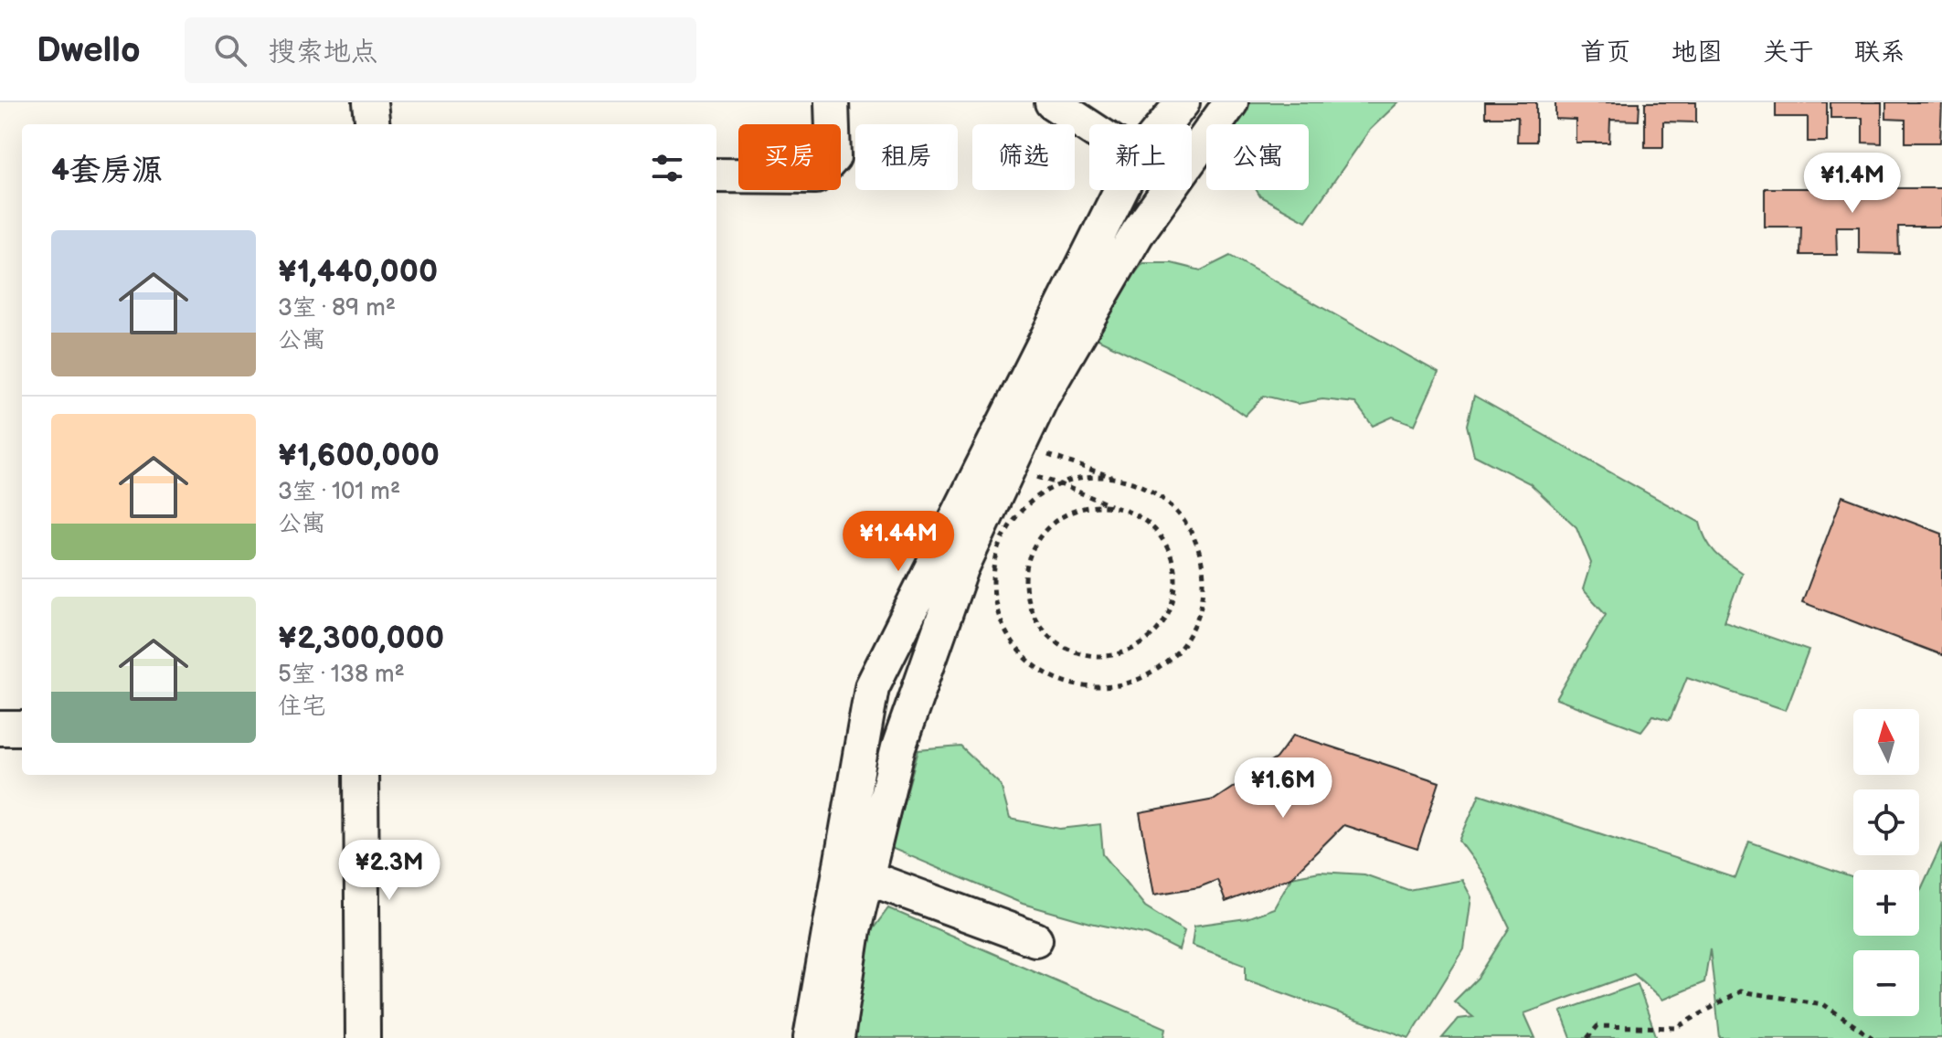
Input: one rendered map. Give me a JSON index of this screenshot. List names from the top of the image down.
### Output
{
  "north": "top",
  "page": {
    "header": "Dwello",
    "search": "搜索地点",
    "nav": [
      "首页",
      "地图",
      "关于",
      "联系"
    ],
    "chip": [
      "买房",
      "租房",
      "筛选",
      "新上",
      "公寓"
    ],
    "heading": "4套房源",
    "price": [
      "¥1.4M",
      "¥1.44M",
      "¥1.6M",
      "¥2.3M"
    ],
    "list": [
      {
        "name": "¥1,440,000",
        "note": "3室 · 89 m² · 公寓"
      },
      {
        "name": "¥1,600,000",
        "note": "3室 · 101 m² · 公寓"
      },
      {
        "name": "¥2,300,000",
        "note": "5室 · 138 m² · 住宅"
      }
    ],
    "map_buttons": ["+", "−"]
  }
}
